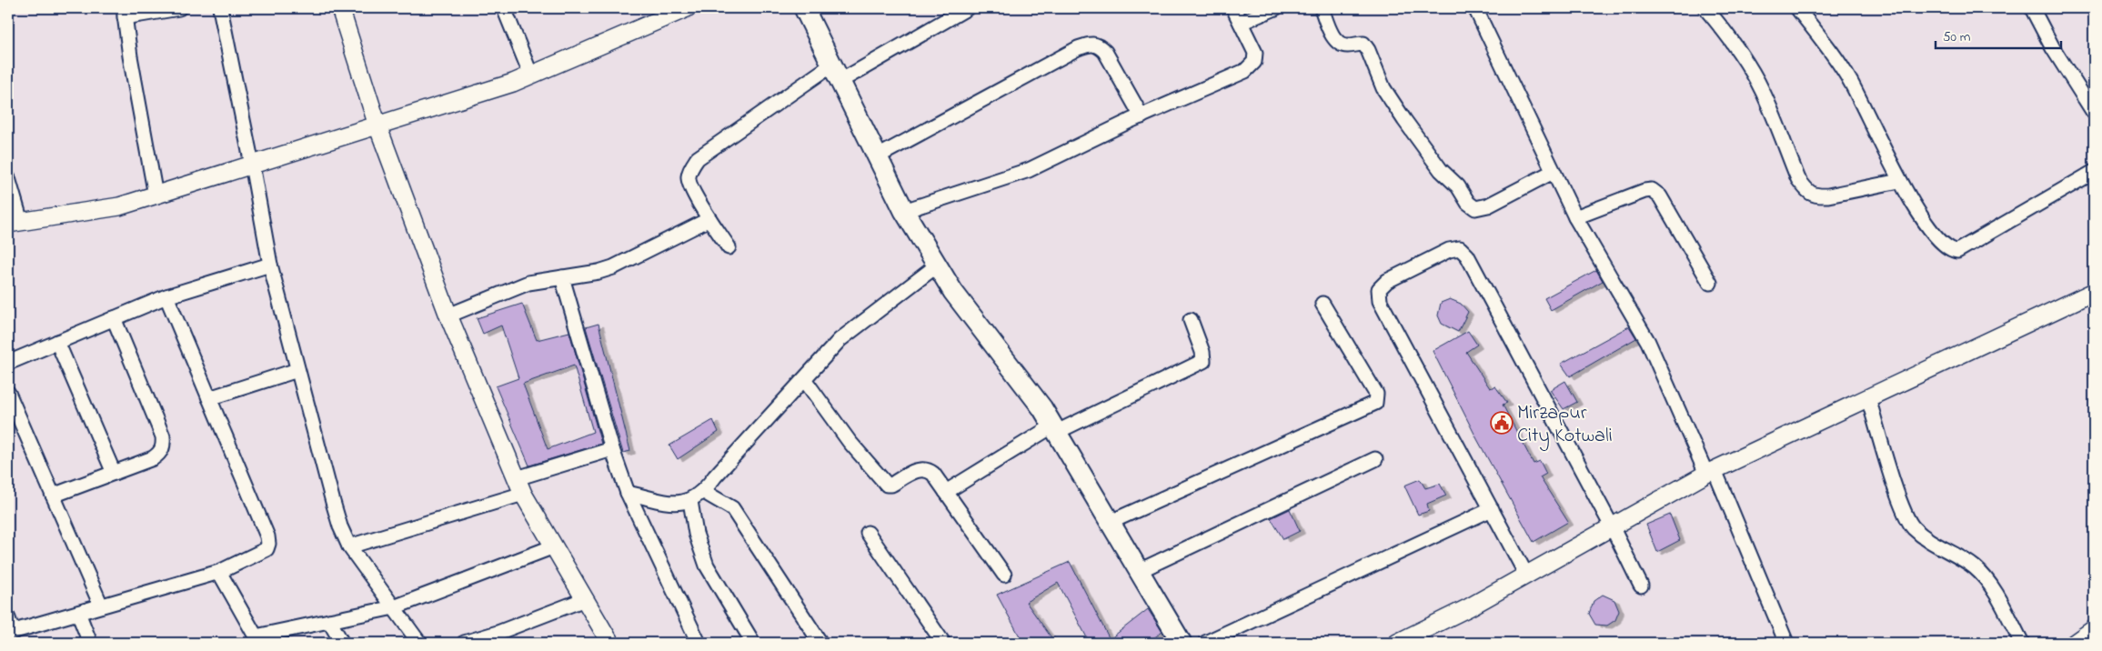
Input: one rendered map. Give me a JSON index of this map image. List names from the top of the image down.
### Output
{
  "places": {
    "public building": ["Mirzapur City Kotwali"]
  },
  "scale_bar": "50 m"
}
